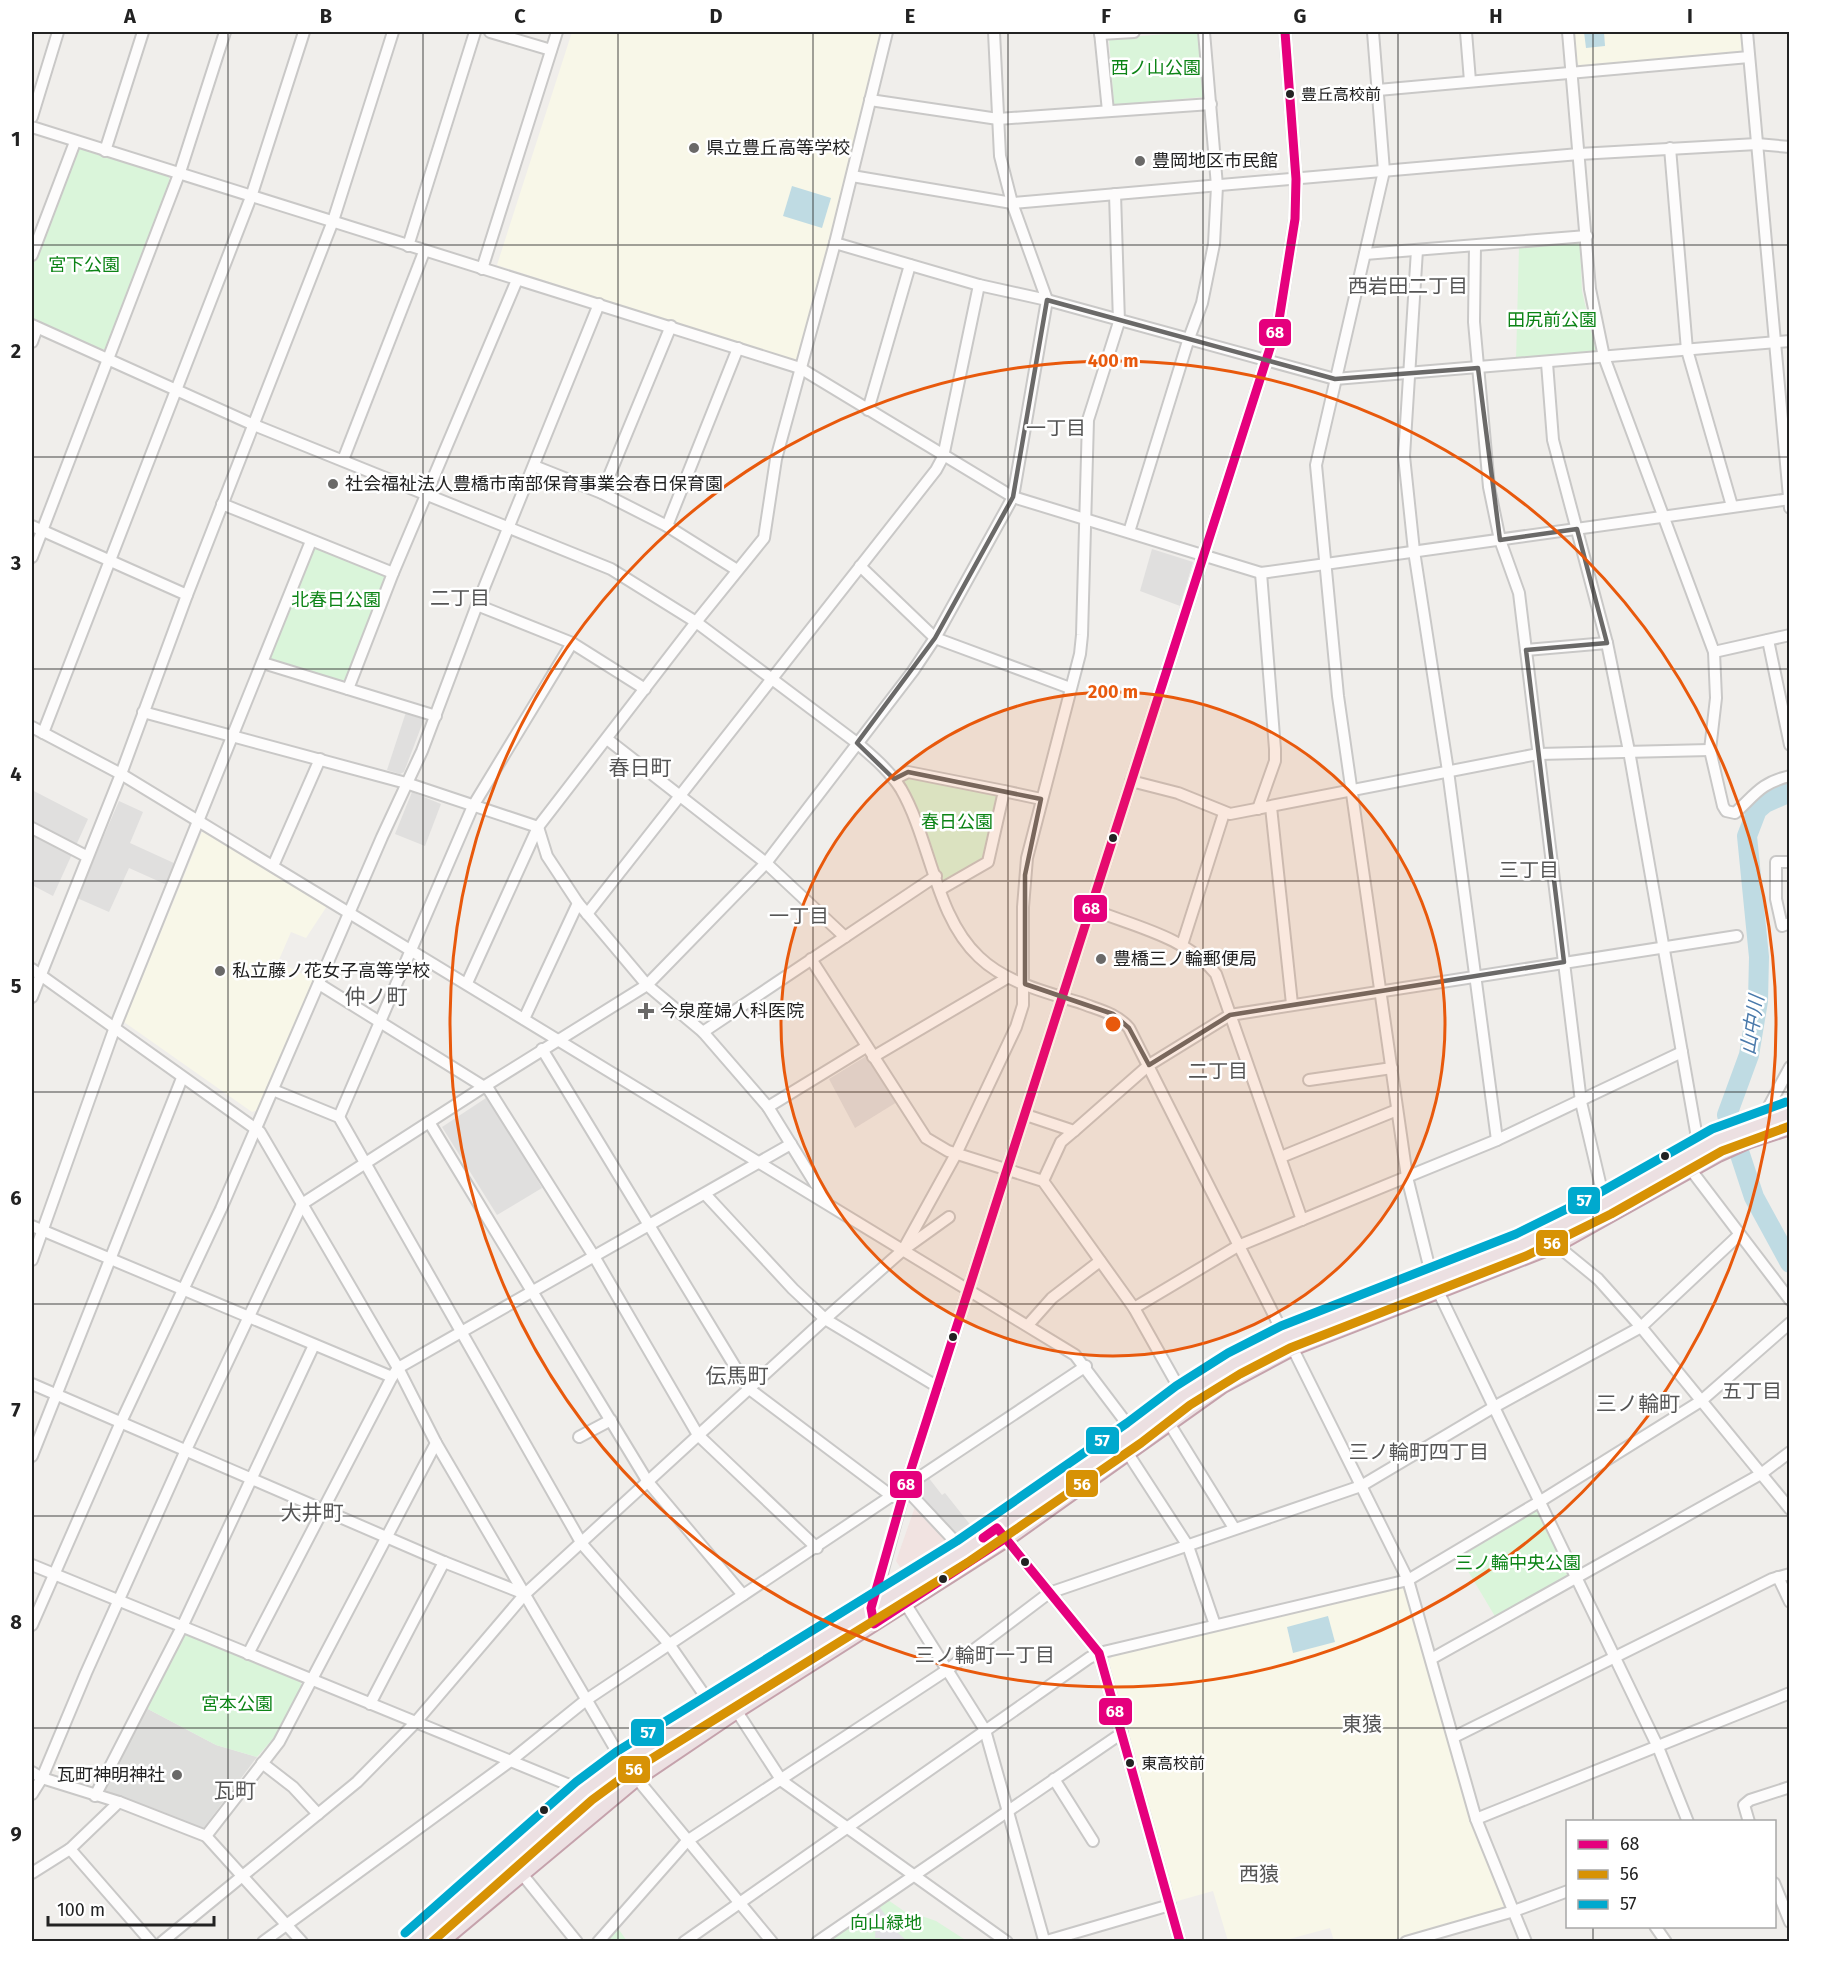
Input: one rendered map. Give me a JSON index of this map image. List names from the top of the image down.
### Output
{
  "districts": [
    "西岩田二丁目",
    "一丁目",
    "二丁目",
    "春日町",
    "三丁目",
    "一丁目",
    "仲ノ町",
    "二丁目",
    "伝馬町",
    "五丁目",
    "三ノ輪町",
    "三ノ輪町四丁目",
    "大井町",
    "三ノ輪町一丁目",
    "東猿",
    "瓦町",
    "西猿"
  ],
  "water": ["山中川"],
  "parks": [
    "西ノ山公園",
    "宮下公園",
    "田尻前公園",
    "北春日公園",
    "春日公園",
    "三ノ輪中央公園",
    "宮本公園",
    "向山緑地"
  ],
  "places": {
    "other": [
      "豊丘高校前",
      "県立豊丘高等学校",
      "豊岡地区市民館",
      "社会福祉法人豊橋市南部保育事業会春日保育園",
      "豊橋三ノ輪郵便局",
      "私立藤ノ花女子高等学校",
      "東高校前",
      "瓦町神明神社"
    ],
    "health": ["今泉産婦人科医院"]
  },
  "lines": ["transit line 68", "transit line 57", "transit line 56"],
  "legend": ["68", "56", "57"],
  "scale_bar": "100 m",
  "grid": {
    "columns": [
      "A",
      "B",
      "C",
      "D",
      "E",
      "F",
      "G",
      "H",
      "I"
    ],
    "rows": [
      "1",
      "2",
      "3",
      "4",
      "5",
      "6",
      "7",
      "8",
      "9"
    ]
  },
  "rings": ["400 m", "200 m"]
}
